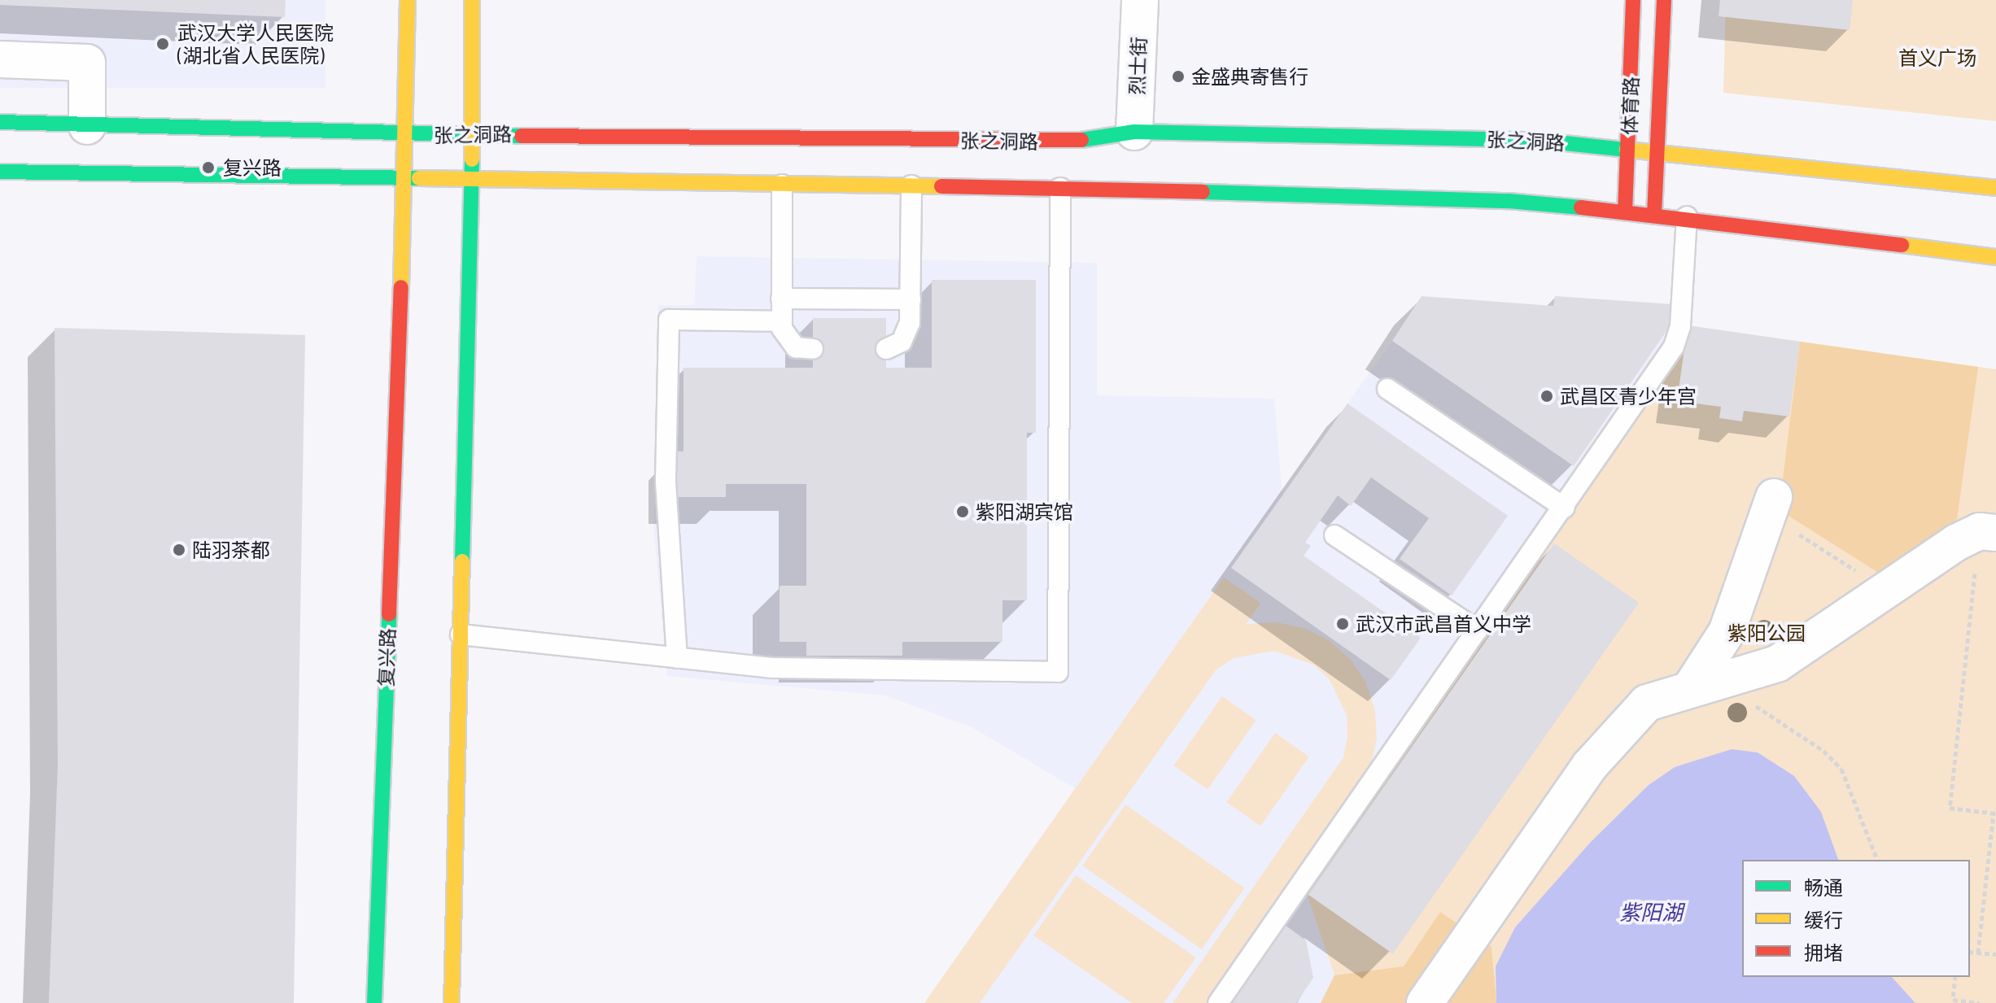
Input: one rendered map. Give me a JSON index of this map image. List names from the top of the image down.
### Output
{
  "streets": {
    "main road": ["体育路", "张之洞路", "复兴路"],
    "street": ["烈士街"]
  },
  "crossings": [
    ["烈士街", "张之洞路"],
    ["体育路", "张之洞路"],
    ["张之洞路", "复兴路"]
  ],
  "water": ["紫阳湖"],
  "parks": ["首义广场", "紫阳公园"],
  "places": [
    "武汉大学人民医院 (湖北省人民医院)",
    "金盛典寄售行",
    "复兴路",
    "武昌区青少年宫",
    "紫阳湖宾馆",
    "陆羽茶都",
    "武汉市武昌首义中学"
  ],
  "legend": ["畅通", "缓行", "拥堵"]
}
